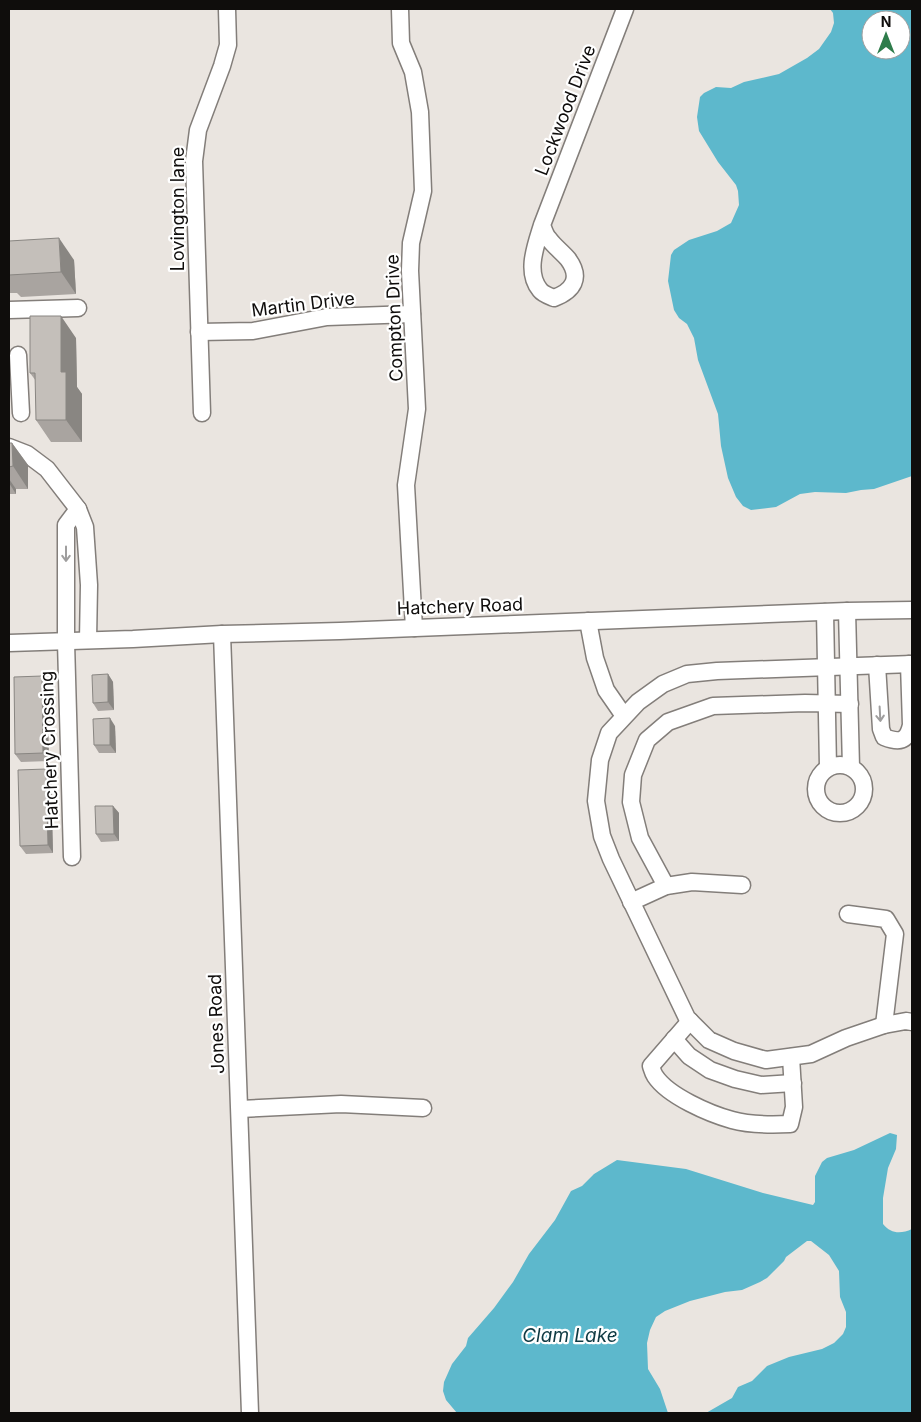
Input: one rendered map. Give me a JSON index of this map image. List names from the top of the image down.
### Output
{
  "streets": {
    "street": [
      "Lockwood Drive",
      "Lovington lane",
      "Martin Drive",
      "Compton Drive",
      "Hatchery Road",
      "Hatchery Crossing",
      "Jones Road"
    ]
  },
  "crossings": [
    ["Lovington lane", "Martin Drive"],
    ["Martin Drive", "Compton Drive"],
    ["Compton Drive", "Hatchery Road"],
    ["Hatchery Road", "Hatchery Crossing"],
    ["Hatchery Road", "Jones Road"]
  ],
  "water": ["Clam Lake"],
  "north": "top"
}
